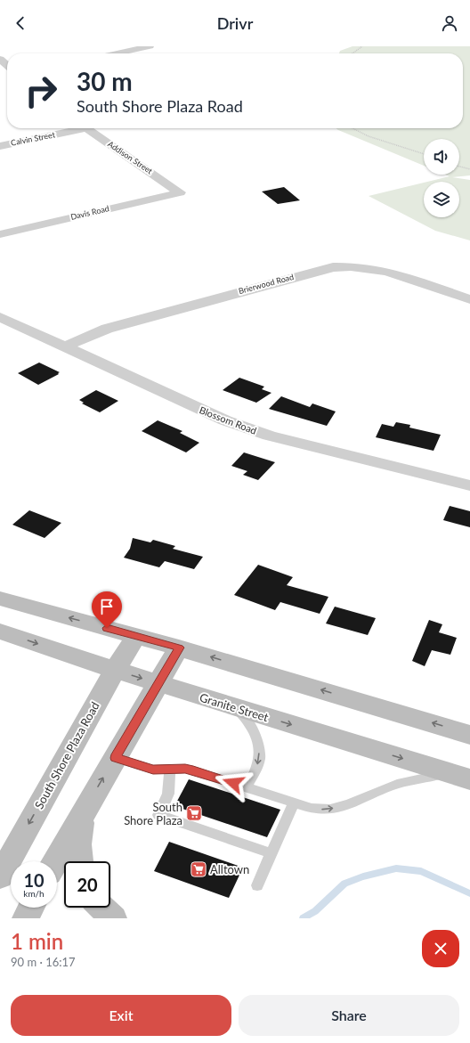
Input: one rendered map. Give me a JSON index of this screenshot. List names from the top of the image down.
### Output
{
  "streets": {
    "main road": ["Granite Street", "South Shore Plaza Road"],
    "street": [
      "Calvin Street",
      "Addison Street",
      "Davis Road",
      "Brierwood Road",
      "Blossom Road"
    ]
  },
  "crossings": [
    ["Addison Street", "Davis Road"],
    ["Brierwood Road", "Blossom Road"],
    ["Granite Street", "South Shore Plaza Road"]
  ],
  "places": {
    "supermarket": ["South Shore Plaza", "Alltown"]
  },
  "page": {
    "header": "Drivr",
    "turn": ["30 m", "South Shore Plaza Road"],
    "speed": "10 km/h",
    "limit": "20",
    "heading": ["1 min", "90 m · 16:17"],
    "buttons": ["Exit", "Share"]
  }
}
